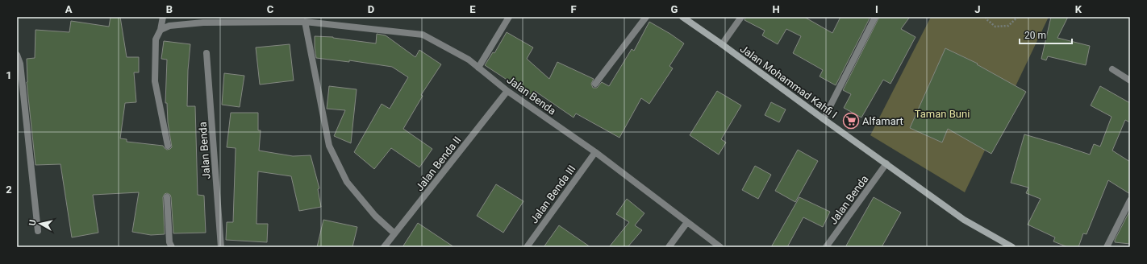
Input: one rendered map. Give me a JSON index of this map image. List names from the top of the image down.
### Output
{
  "streets": {
    "main road": ["Jalan Mohammad Kahfi I"],
    "street": ["Jalan Benda", "Jalan Benda II", "Jalan Benda III"]
  },
  "crossings": [
    ["Jalan Mohammad Kahfi I", "Jalan Benda"],
    ["Jalan Benda", "Jalan Benda II"],
    ["Jalan Benda", "Jalan Benda III"]
  ],
  "parks": ["Taman Buni"],
  "places": {
    "supermarket": ["Alfamart"]
  },
  "scale_bar": "20 m",
  "north": "left",
  "grid": {
    "columns": [
      "A",
      "B",
      "C",
      "D",
      "E",
      "F",
      "G",
      "H",
      "I",
      "J",
      "K"
    ],
    "rows": ["1", "2"]
  }
}
